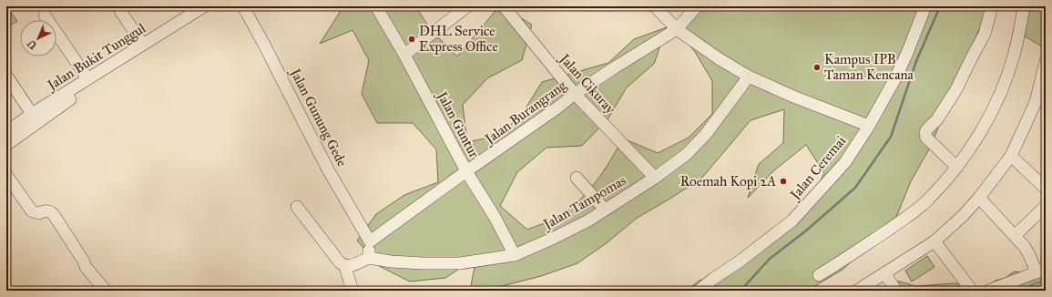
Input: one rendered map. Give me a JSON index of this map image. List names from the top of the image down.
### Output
{
  "streets": {
    "street": [
      "Jalan Bukit Tunggul",
      "Jalan Cikuray",
      "Jalan Burangrang",
      "Jalan Gunung Gede",
      "Jalan Guntur",
      "Jalan Ceremai",
      "Jalan Tampomas"
    ]
  },
  "crossings": [
    ["Jalan Cikuray", "Jalan Burangrang"],
    ["Jalan Cikuray", "Jalan Tampomas"],
    ["Jalan Burangrang", "Jalan Gunung Gede"],
    ["Jalan Burangrang", "Jalan Guntur"],
    ["Jalan Guntur", "Jalan Tampomas"]
  ],
  "places": ["DHL Service Express Office", "Kampus IPB Taman Kencana", "Roemah Kopi 2A"],
  "north": "bottom left"
}
